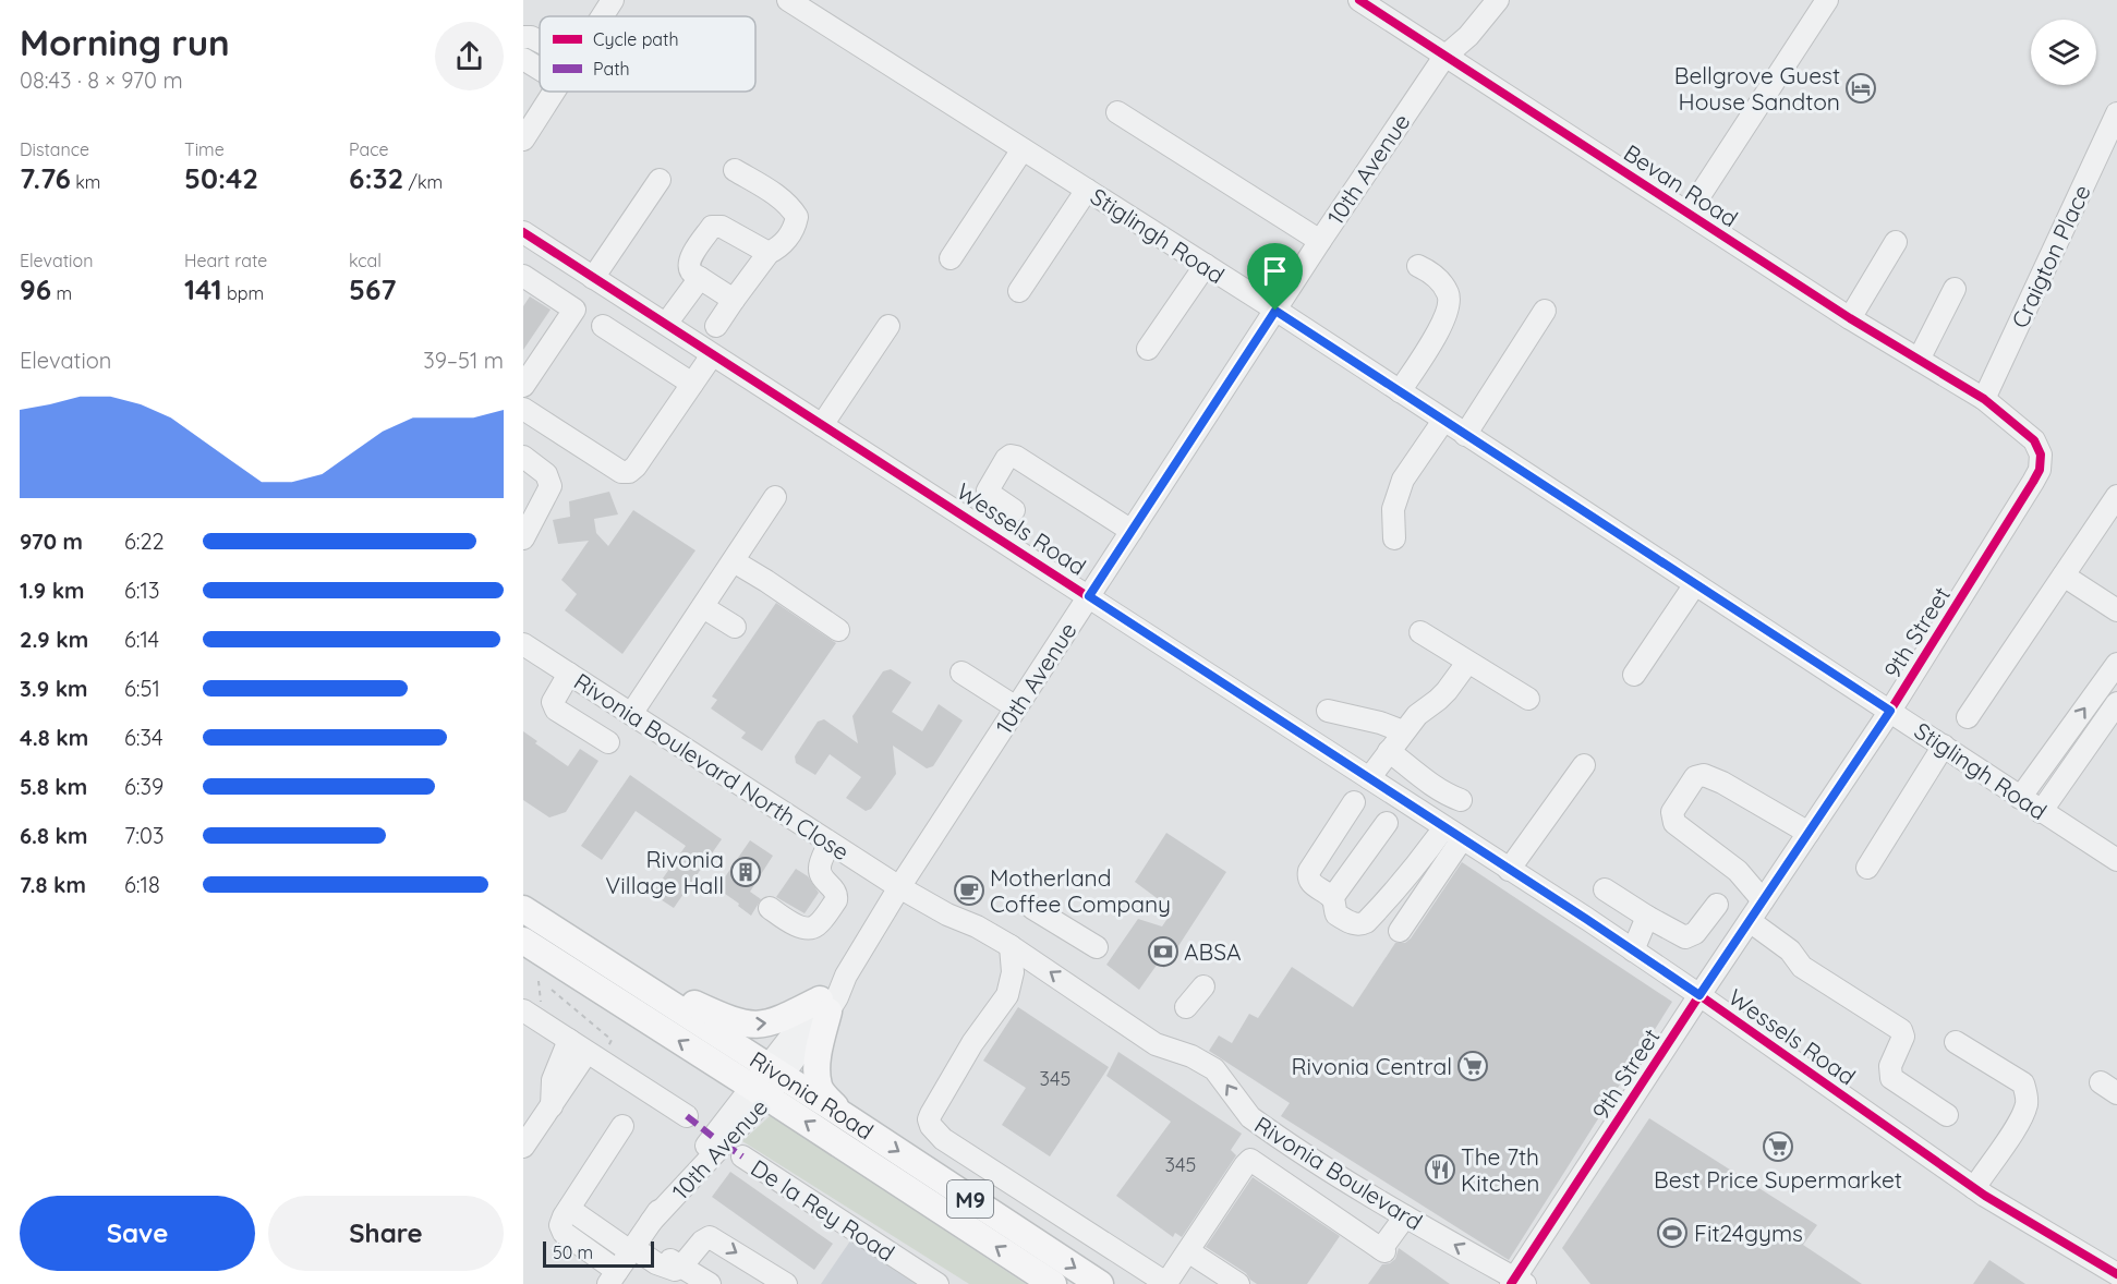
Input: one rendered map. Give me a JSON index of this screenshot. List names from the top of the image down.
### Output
{
  "streets": {
    "main road": ["Rivonia Road", "M9"],
    "street": [
      "10th Avenue",
      "Bevan Road",
      "Stiglingh Road",
      "Craigton Place",
      "Wessels Road",
      "9th Street",
      "Rivonia Boulevard North Close",
      "Rivonia Boulevard",
      "De la Rey Road"
    ]
  },
  "crossings": [
    ["10th Avenue", "Bevan Road"],
    ["10th Avenue", "Stiglingh Road"],
    ["10th Avenue", "Wessels Road"],
    ["10th Avenue", "Rivonia Boulevard North Close"],
    ["10th Avenue", "Rivonia Road"],
    ["10th Avenue", "Rivonia Boulevard"],
    ["Bevan Road", "Craigton Place"],
    ["Bevan Road", "9th Street"],
    ["Stiglingh Road", "9th Street"],
    ["Craigton Place", "9th Street"],
    ["Wessels Road", "9th Street"],
    ["9th Street", "Rivonia Boulevard"],
    ["Rivonia Boulevard North Close", "Rivonia Boulevard"]
  ],
  "one_way": ["Rivonia Boulevard"],
  "places": {
    "hotel": ["Bellgrove Guest House Sandton"],
    "building": ["Rivonia Village Hall"],
    "cafe": ["Motherland Coffee Company"],
    "bank": ["ABSA"],
    "supermarket": ["Rivonia Central", "Best Price Supermarket"],
    "restaurant": ["The 7th Kitchen"],
    "sports": ["Fit24gyms"]
  },
  "house_numbers": ["345", "345"],
  "legend": ["Cycle path", "Path"],
  "scale_bar": "50 m",
  "page": {
    "heading": ["Morning run", "08:43 · 8 × 970 m"],
    "stats": [
      ["Distance", "7.76 km"],
      ["Time", "50:42"],
      ["Pace", "6:32 /km"],
      ["Elevation", "96 m"],
      ["Heart rate", "141 bpm"],
      ["kcal", "567"]
    ],
    "chart": ["Elevation", "39–51 m"],
    "list": [
      {
        "name": "970 m",
        "note": "6:22"
      },
      {
        "name": "1.9 km",
        "note": "6:13"
      },
      {
        "name": "2.9 km",
        "note": "6:14"
      },
      {
        "name": "3.9 km",
        "note": "6:51"
      },
      {
        "name": "4.8 km",
        "note": "6:34"
      },
      {
        "name": "5.8 km",
        "note": "6:39"
      },
      {
        "name": "6.8 km",
        "note": "7:03"
      },
      {
        "name": "7.8 km",
        "note": "6:18"
      }
    ],
    "buttons": ["Save", "Share"],
    "scale": "50 m"
  }
}
